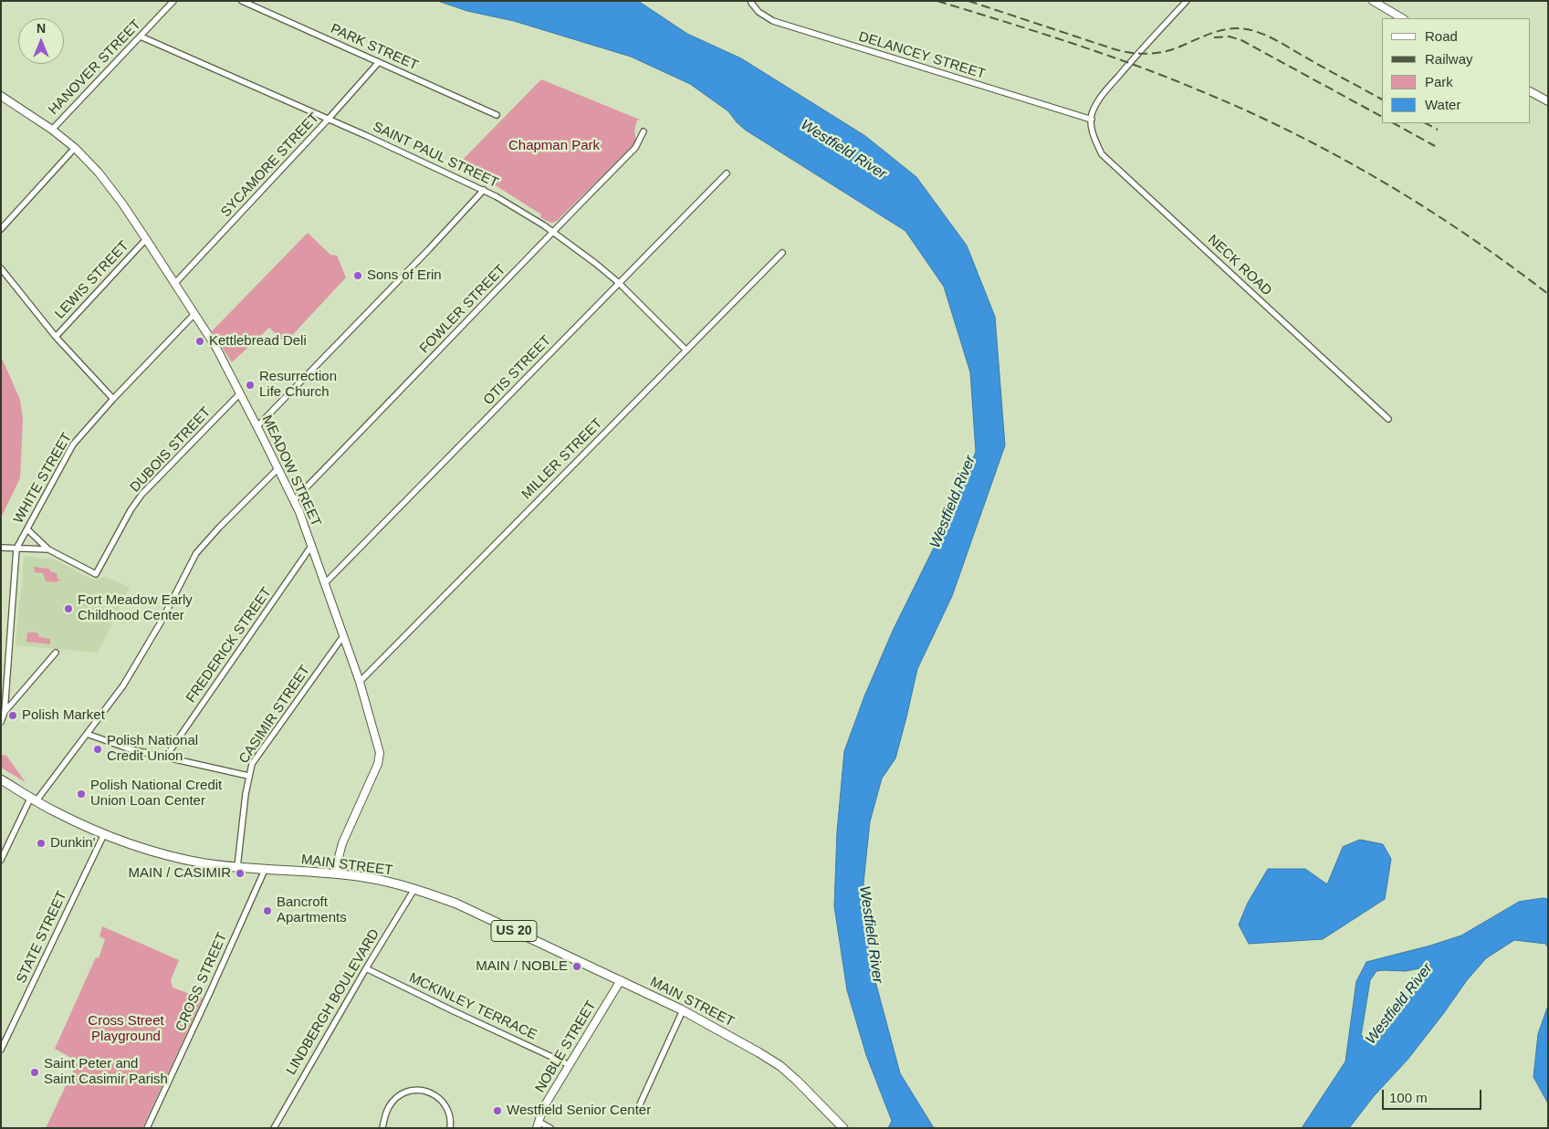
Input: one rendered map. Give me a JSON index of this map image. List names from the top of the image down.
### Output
{
  "streets": {
    "main road": ["MAIN STREET", "US 20"],
    "street": [
      "PARK STREET",
      "DELANCEY STREET",
      "HANOVER STREET",
      "SAINT PAUL STREET",
      "SYCAMORE STREET",
      "NECK ROAD",
      "LEWIS STREET",
      "FOWLER STREET",
      "OTIS STREET",
      "DUBOIS STREET",
      "MILLER STREET",
      "MEADOW STREET",
      "WHITE STREET",
      "FREDERICK STREET",
      "CASIMIR STREET",
      "STATE STREET",
      "CROSS STREET",
      "LINDBERGH BOULEVARD",
      "MCKINLEY TERRACE",
      "NOBLE STREET"
    ]
  },
  "crossings": [
    ["PARK STREET", "SYCAMORE STREET"],
    ["DELANCEY STREET", "NECK ROAD"],
    ["HANOVER STREET", "SAINT PAUL STREET"],
    ["HANOVER STREET", "MEADOW STREET"],
    ["SAINT PAUL STREET", "SYCAMORE STREET"],
    ["SAINT PAUL STREET", "FOWLER STREET"],
    ["SAINT PAUL STREET", "OTIS STREET"],
    ["SAINT PAUL STREET", "MILLER STREET"],
    ["SYCAMORE STREET", "MEADOW STREET"],
    ["LEWIS STREET", "MEADOW STREET"],
    ["FOWLER STREET", "MEADOW STREET"],
    ["OTIS STREET", "MEADOW STREET"],
    ["DUBOIS STREET", "MEADOW STREET"],
    ["MILLER STREET", "MEADOW STREET"],
    ["MEADOW STREET", "WHITE STREET"],
    ["MEADOW STREET", "FREDERICK STREET"],
    ["MEADOW STREET", "CASIMIR STREET"],
    ["MEADOW STREET", "MAIN STREET"],
    ["CASIMIR STREET", "MAIN STREET"],
    ["MAIN STREET", "STATE STREET"],
    ["MAIN STREET", "CROSS STREET"],
    ["MAIN STREET", "LINDBERGH BOULEVARD"],
    ["MAIN STREET", "NOBLE STREET"],
    ["LINDBERGH BOULEVARD", "MCKINLEY TERRACE"],
    ["MCKINLEY TERRACE", "NOBLE STREET"]
  ],
  "water": ["Westfield River"],
  "parks": ["Chapman Park", "Cross Street Playground"],
  "places": [
    "Sons of Erin",
    "Kettlebread Deli",
    "Resurrection Life Church",
    "Fort Meadow Early Childhood Center",
    "Polish Market",
    "Polish National Credit Union",
    "Polish National Credit Union Loan Center",
    "Dunkin'",
    "MAIN / CASIMIR",
    "Bancroft Apartments",
    "MAIN / NOBLE",
    "Saint Peter and Saint Casimir Parish",
    "Westfield Senior Center"
  ],
  "legend": [
    "Road",
    "Railway",
    "Park",
    "Water"
  ],
  "scale_bar": "100 m",
  "north": "top"
}
